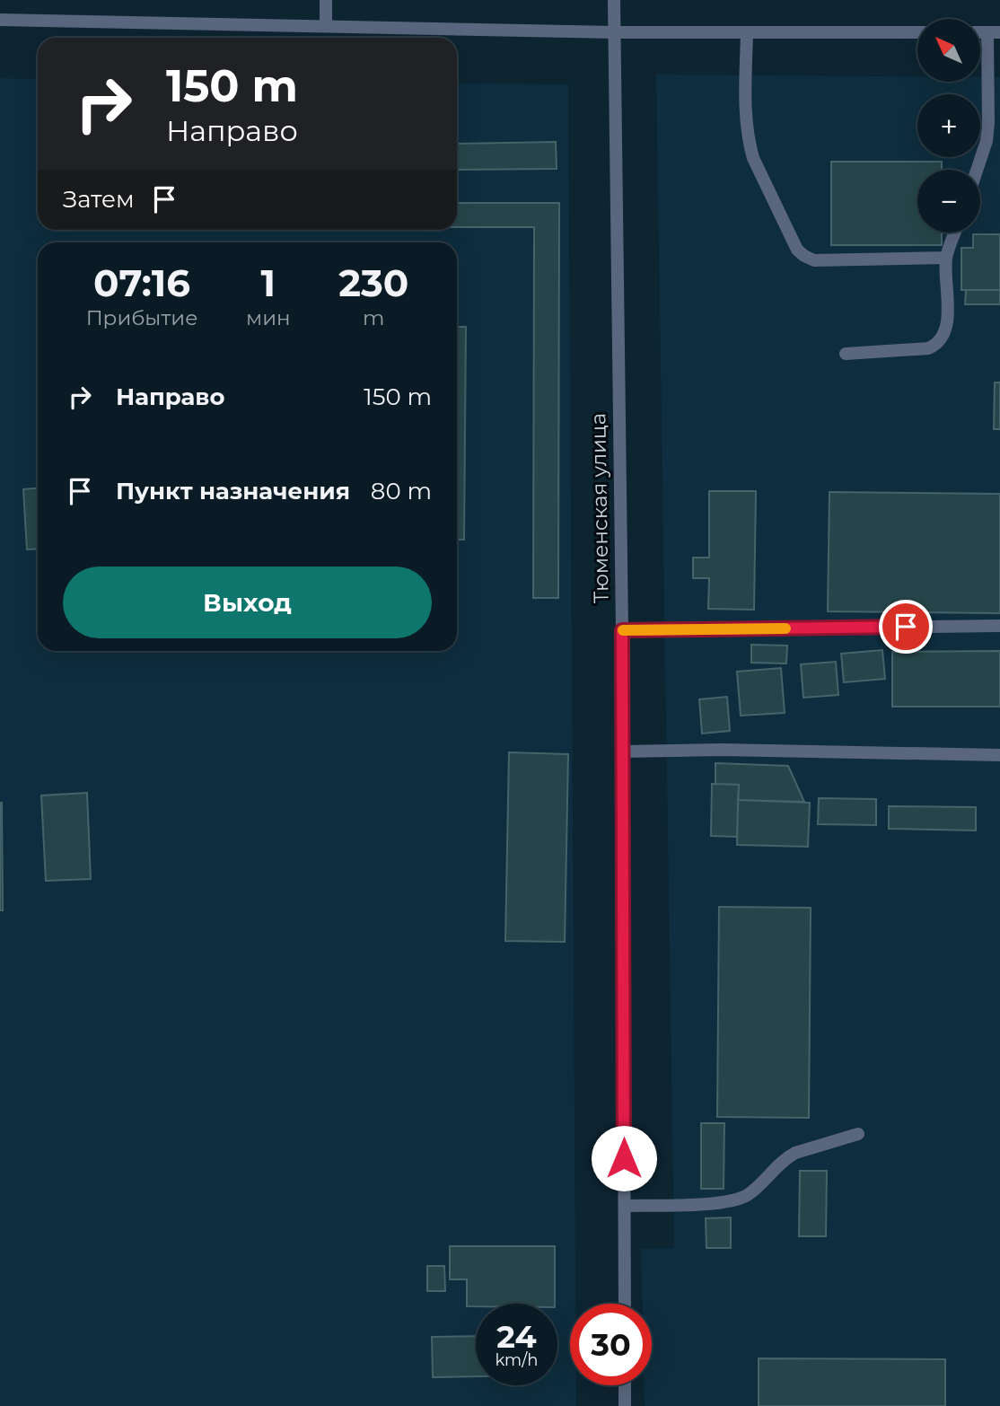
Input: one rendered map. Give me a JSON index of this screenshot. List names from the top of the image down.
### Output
{
  "streets": {
    "street": ["Тюменская улица"]
  },
  "north": "top left",
  "page": {
    "map_buttons": ["+", "−"],
    "turn": ["150 m", "Направо"],
    "then": "Затем",
    "eta": [
      "07:16",
      "Прибытие",
      "1",
      "мин",
      "230",
      "m"
    ],
    "list": [
      {
        "name": "Направо",
        "value": "150 m"
      },
      {
        "name": "Пункт назначения",
        "value": "80 m"
      }
    ],
    "buttons": "Выход",
    "speed": "24 km/h",
    "limit": "30"
  }
}
